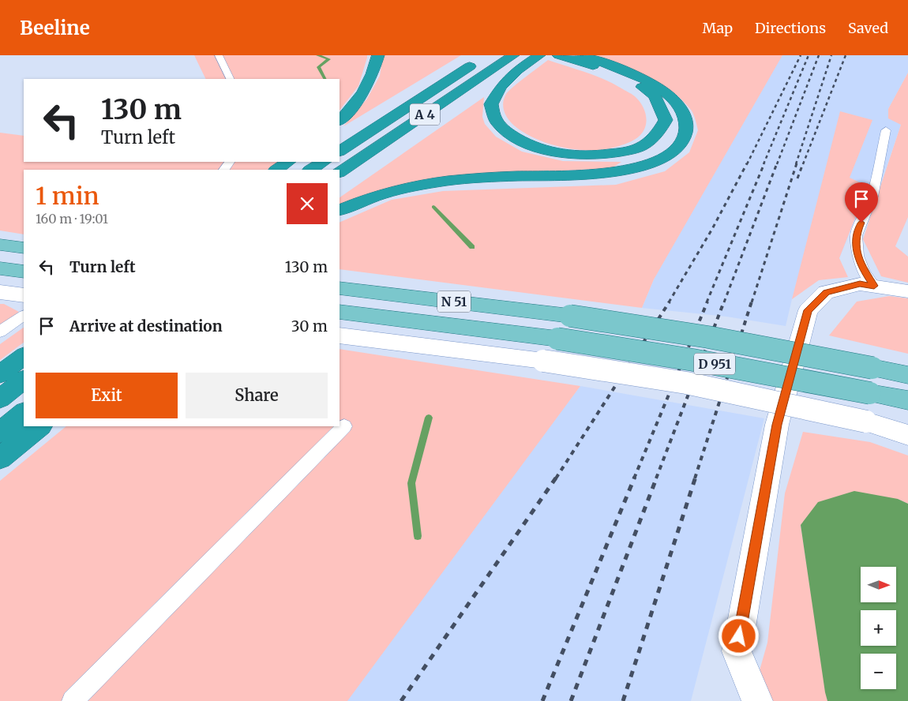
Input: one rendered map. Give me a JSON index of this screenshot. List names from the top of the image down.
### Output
{
  "streets": {
    "highway": ["A 4"],
    "main road": ["N 51", "D 951"]
  },
  "north": "right",
  "page": {
    "header": "Beeline",
    "nav": ["Map", "Directions", "Saved"],
    "turn": ["130 m", "Turn left"],
    "heading": ["1 min", "160 m · 19:01"],
    "list": [
      {
        "name": "Turn left",
        "value": "130 m"
      },
      {
        "name": "Arrive at destination",
        "value": "30 m"
      }
    ],
    "buttons": ["Exit", "Share"],
    "map_buttons": ["+", "−"]
  }
}
